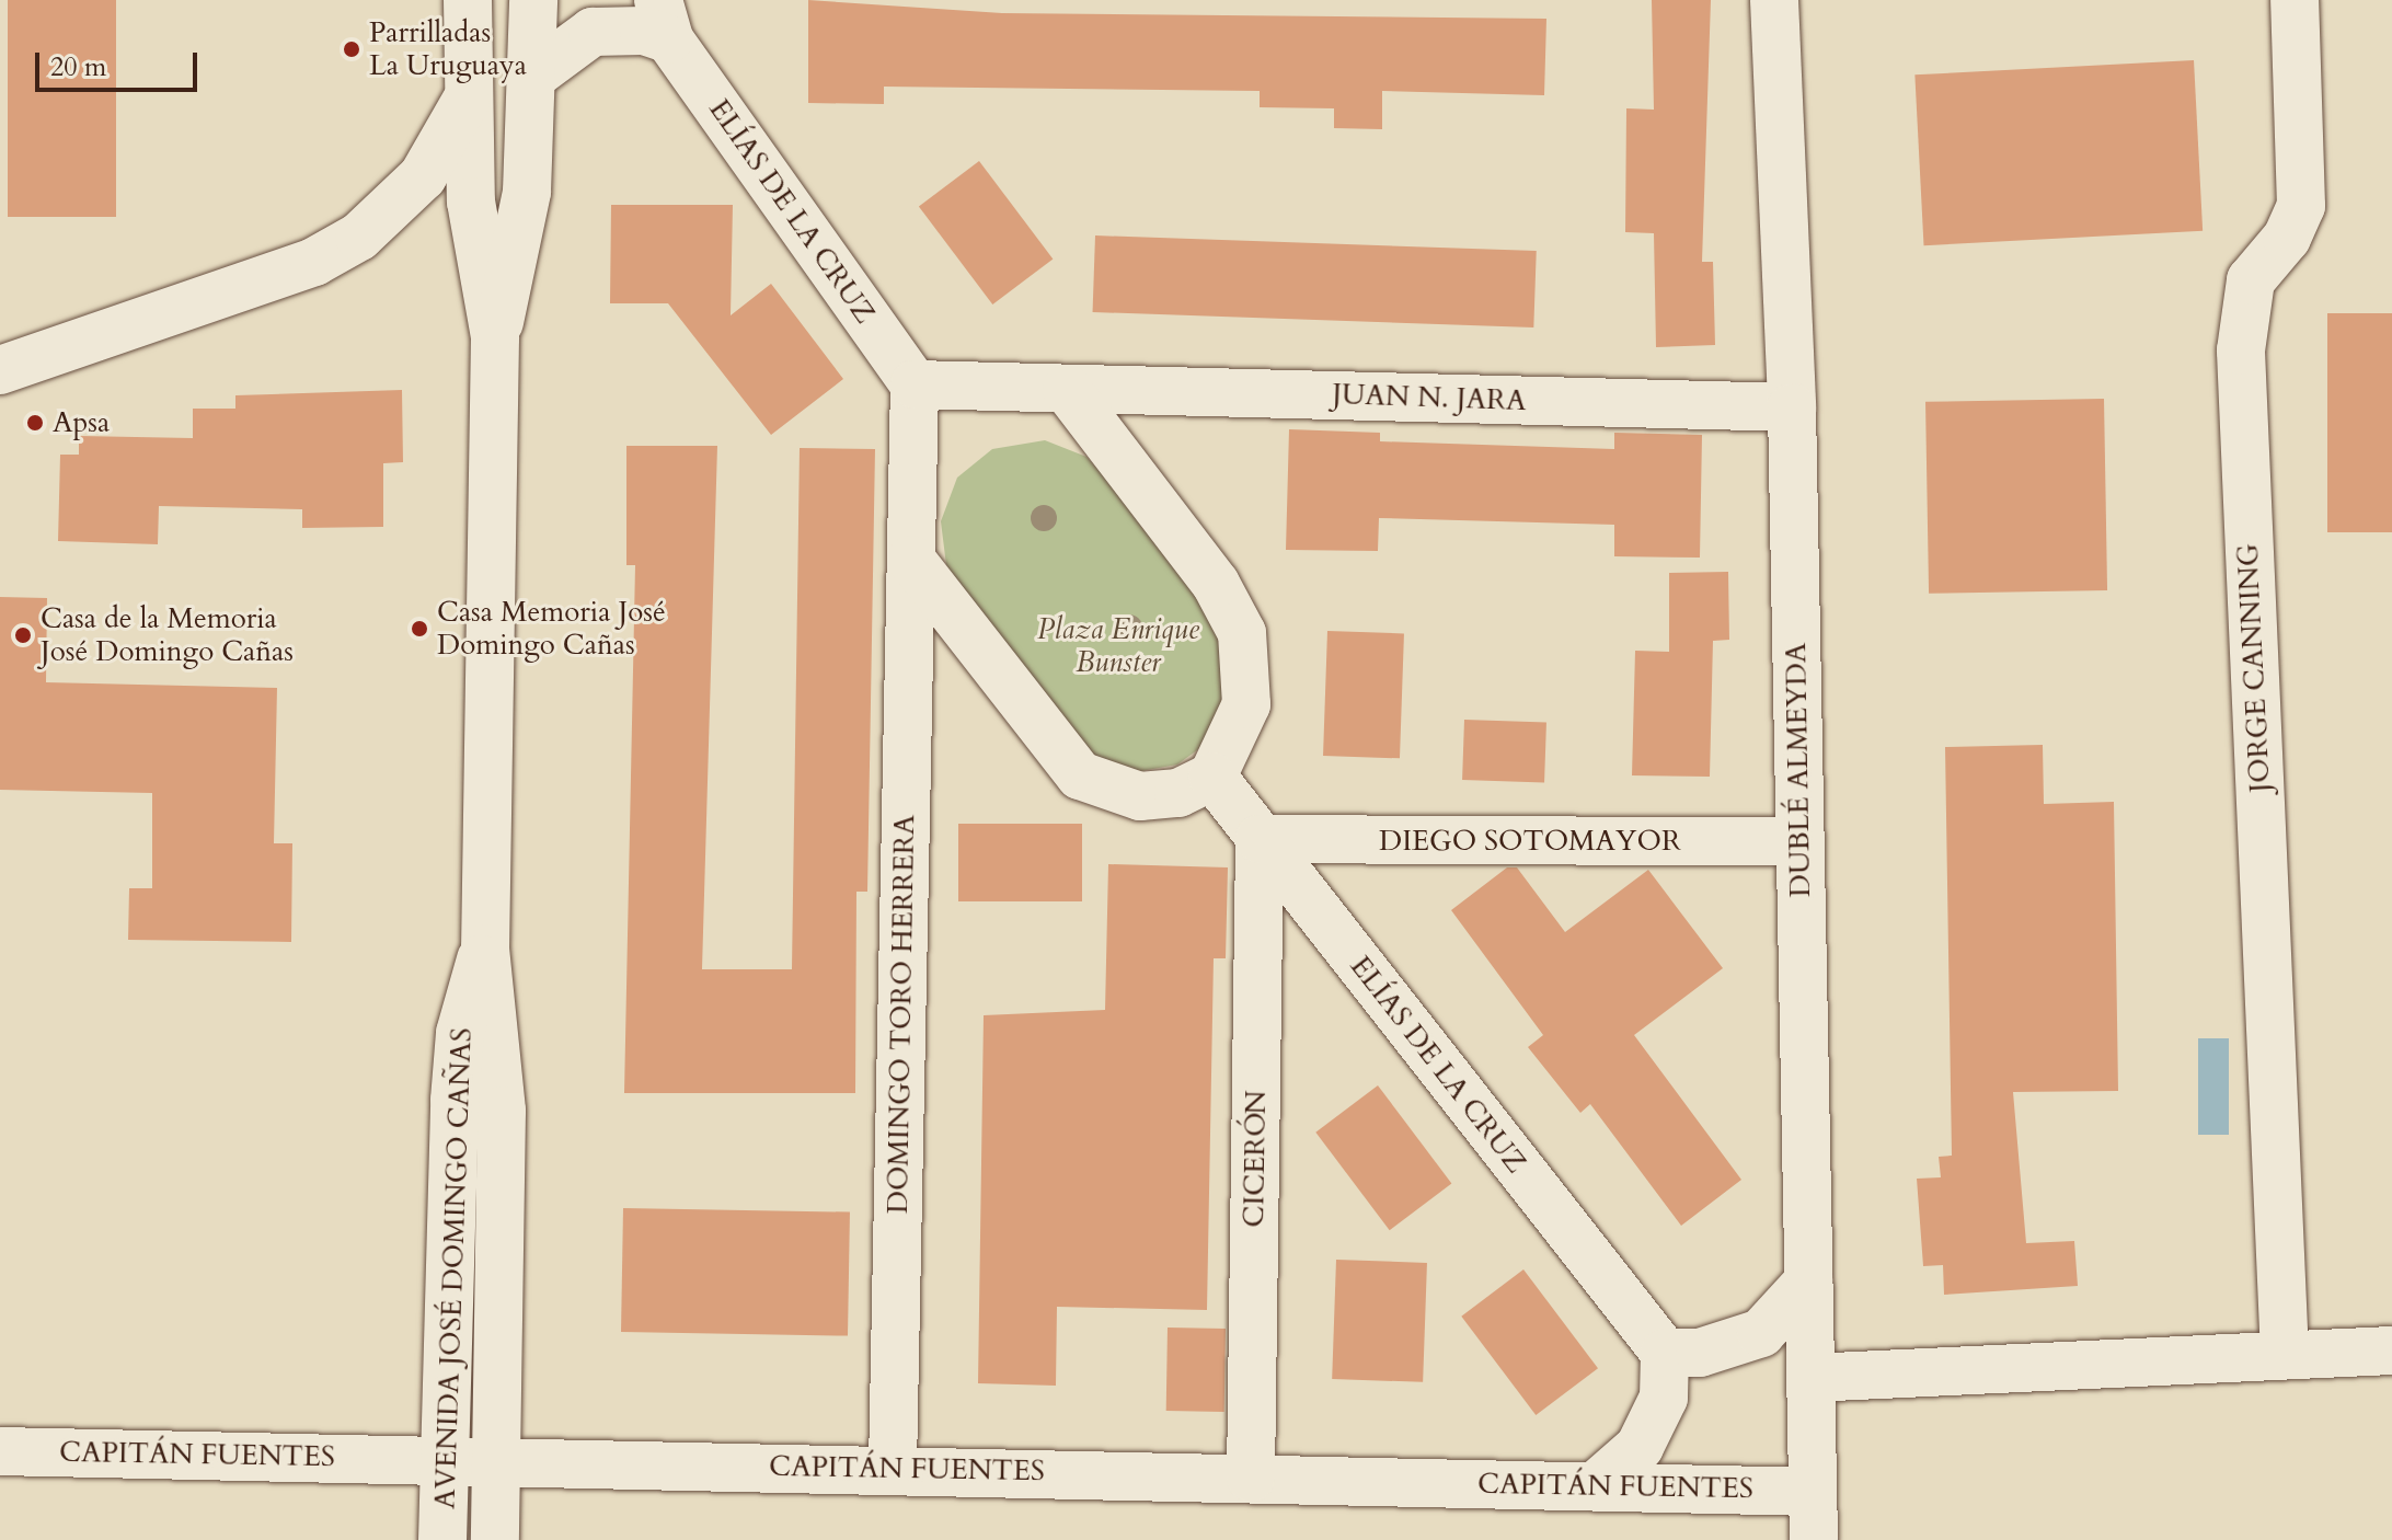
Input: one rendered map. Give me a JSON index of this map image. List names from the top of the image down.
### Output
{
  "streets": {
    "street": [
      "ELÍAS DE LA CRUZ",
      "JUAN N. JARA",
      "JORGE CANNING",
      "DUBLÉ ALMEYDA",
      "DIEGO SOTOMAYOR",
      "DOMINGO TORO HERRERA",
      "CICERÓN",
      "AVENIDA JOSÉ DOMINGO CAÑAS",
      "CAPITÁN FUENTES"
    ]
  },
  "crossings": [
    ["ELÍAS DE LA CRUZ", "DIEGO SOTOMAYOR"],
    ["ELÍAS DE LA CRUZ", "CICERÓN"],
    ["ELÍAS DE LA CRUZ", "AVENIDA JOSÉ DOMINGO CAÑAS"],
    ["JUAN N. JARA", "DUBLÉ ALMEYDA"],
    ["DUBLÉ ALMEYDA", "DIEGO SOTOMAYOR"],
    ["DUBLÉ ALMEYDA", "CAPITÁN FUENTES"],
    ["DIEGO SOTOMAYOR", "CICERÓN"],
    ["DOMINGO TORO HERRERA", "CAPITÁN FUENTES"],
    ["CICERÓN", "CAPITÁN FUENTES"],
    ["AVENIDA JOSÉ DOMINGO CAÑAS", "CAPITÁN FUENTES"]
  ],
  "parks": ["Plaza Enrique Bunster"],
  "places": [
    "Parrilladas La Uruguaya",
    "Apsa",
    "Casa Memoria José Domingo Cañas",
    "Casa de la Memoria José Domingo Cañas"
  ],
  "scale_bar": "20 m"
}
